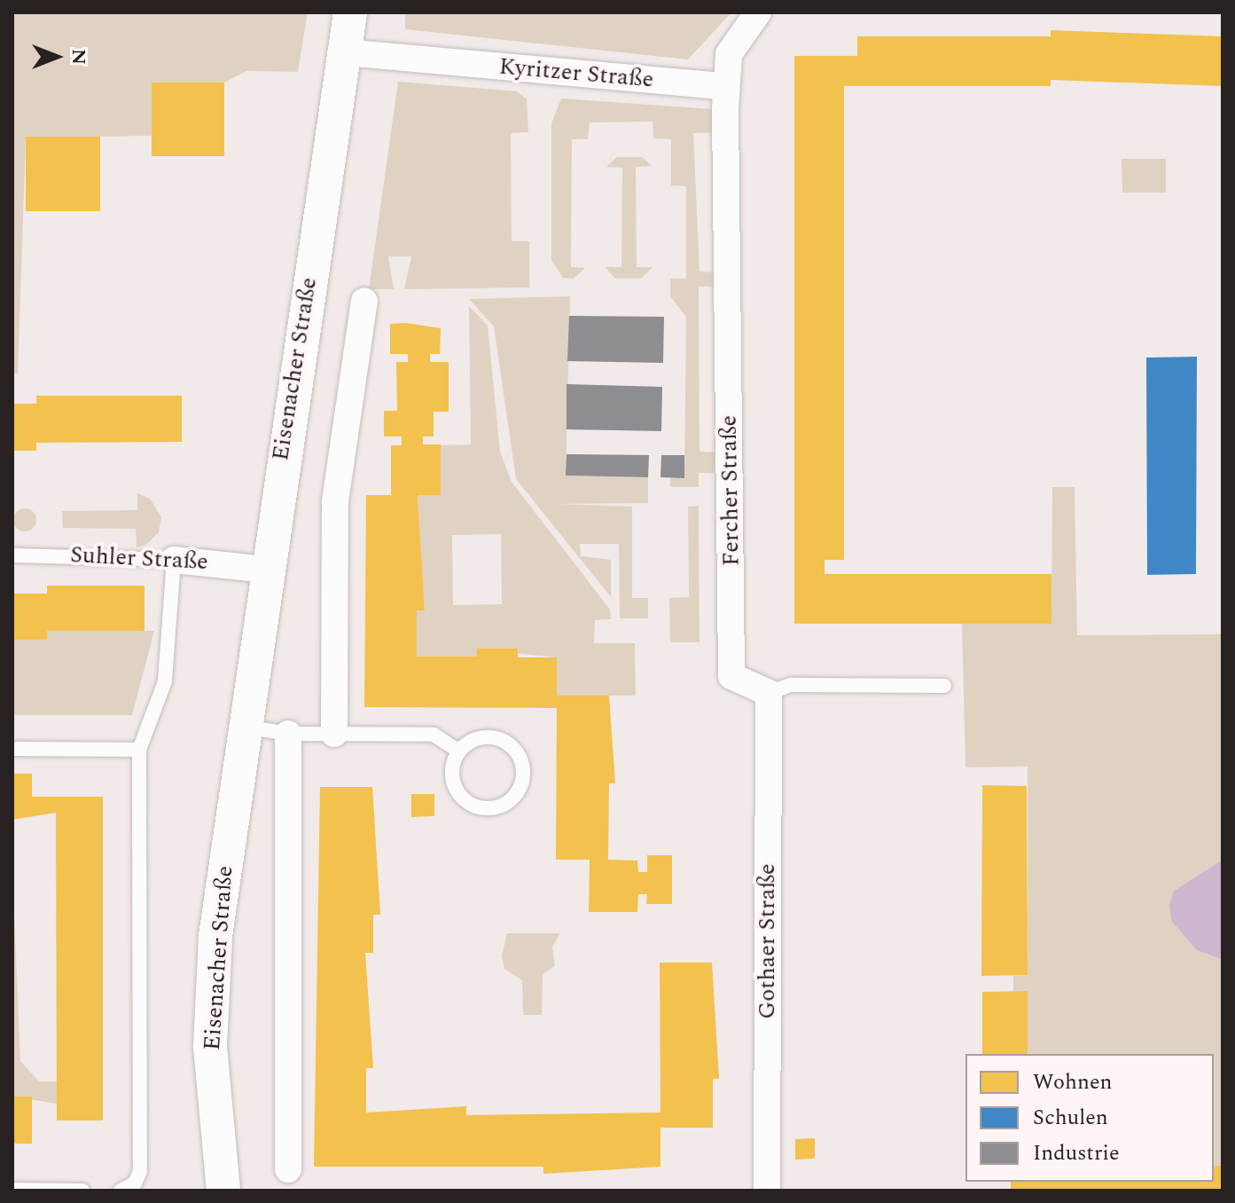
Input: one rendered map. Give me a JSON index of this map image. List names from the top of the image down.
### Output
{
  "streets": {
    "street": [
      "Kyritzer Straße",
      "Eisenacher Straße",
      "Fercher Straße",
      "Suhler Straße",
      "Gothaer Straße"
    ]
  },
  "crossings": [
    ["Kyritzer Straße", "Eisenacher Straße"],
    ["Kyritzer Straße", "Fercher Straße"],
    ["Eisenacher Straße", "Suhler Straße"],
    ["Fercher Straße", "Gothaer Straße"]
  ],
  "legend": ["Wohnen", "Schulen", "Industrie"],
  "north": "right"
}
